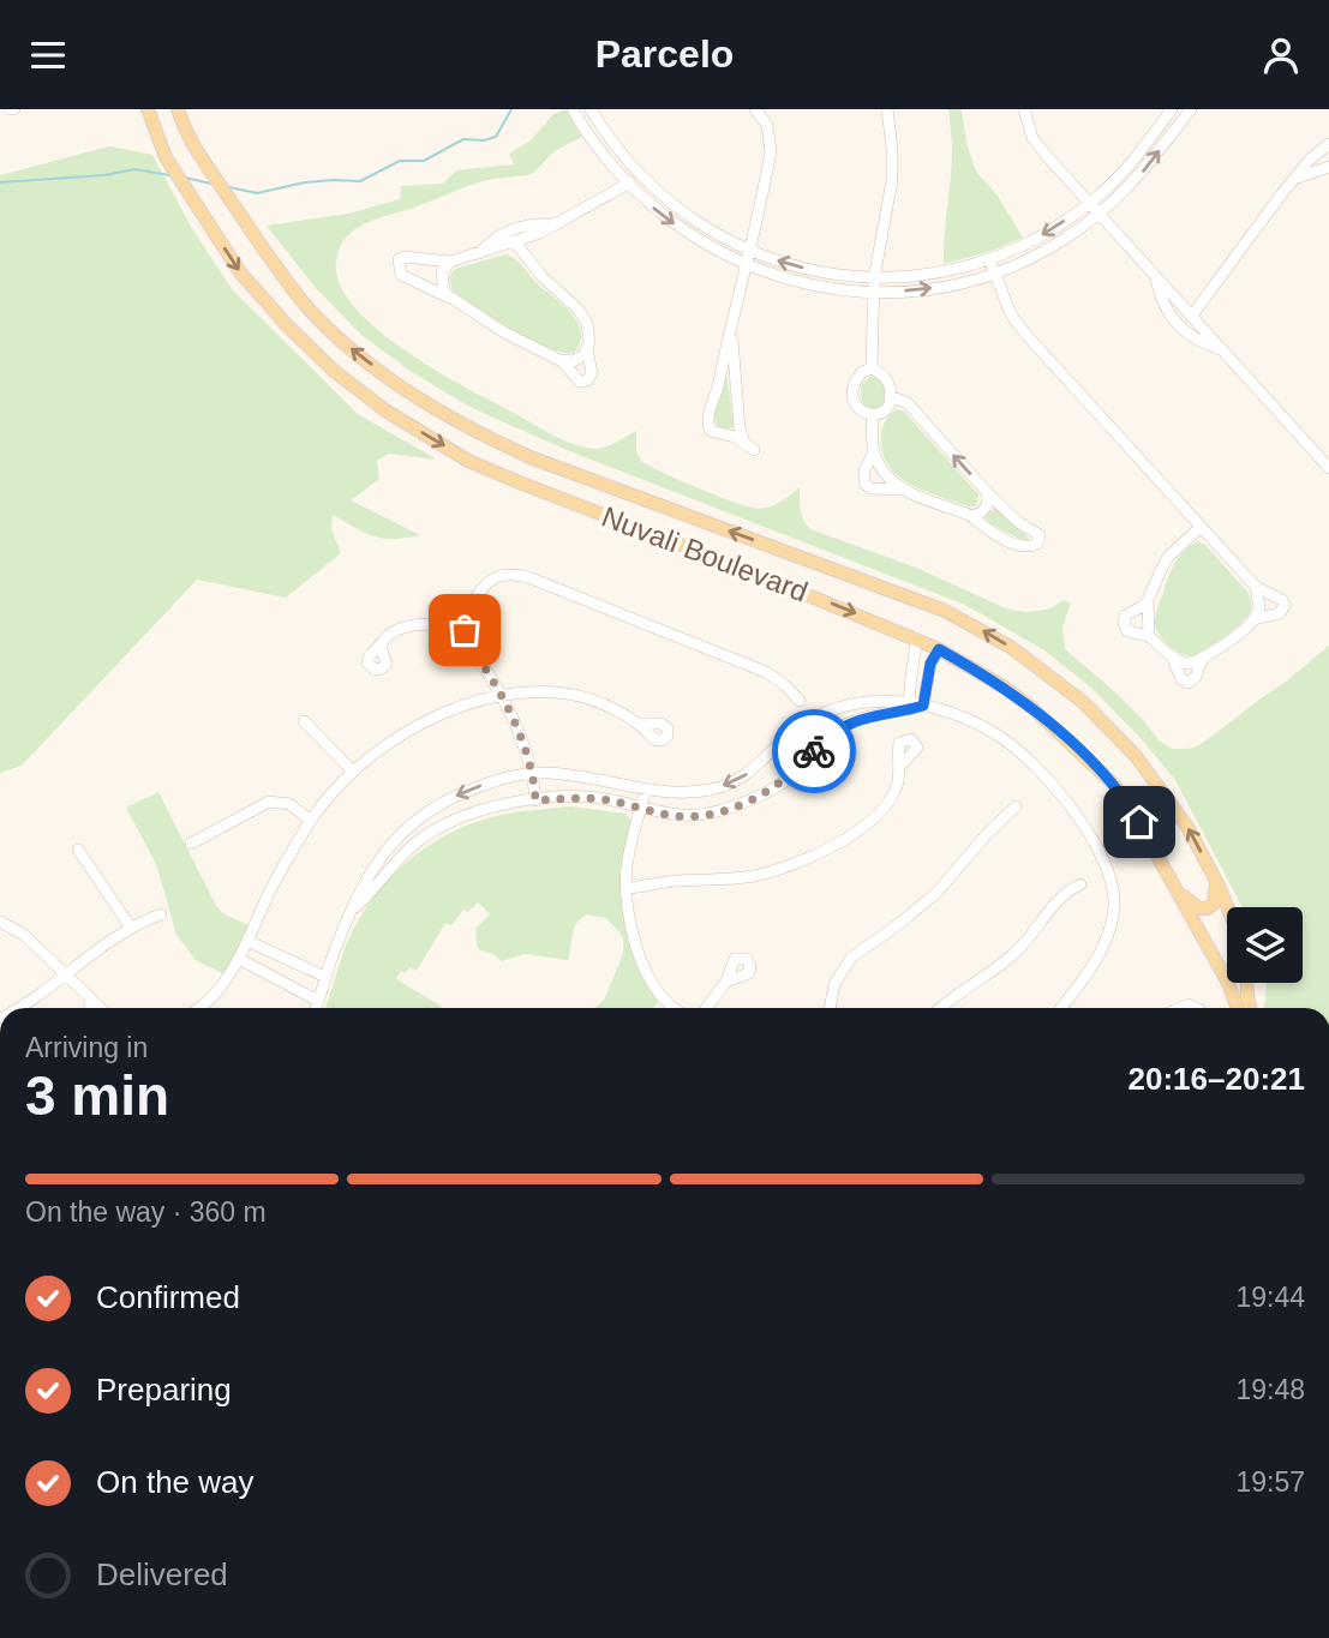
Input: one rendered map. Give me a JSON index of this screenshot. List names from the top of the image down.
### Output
{
  "streets": {
    "main road": ["Nuvali Boulevard"]
  },
  "page": {
    "header": "Parcelo",
    "heading": ["3 min", "Arriving in", "20:16–20:21"],
    "bar": "On the way · 360 m",
    "list": [
      ["Confirmed", "19:44"],
      ["Preparing", "19:48"],
      ["On the way", "19:57"],
      "Delivered"
    ]
  }
}
